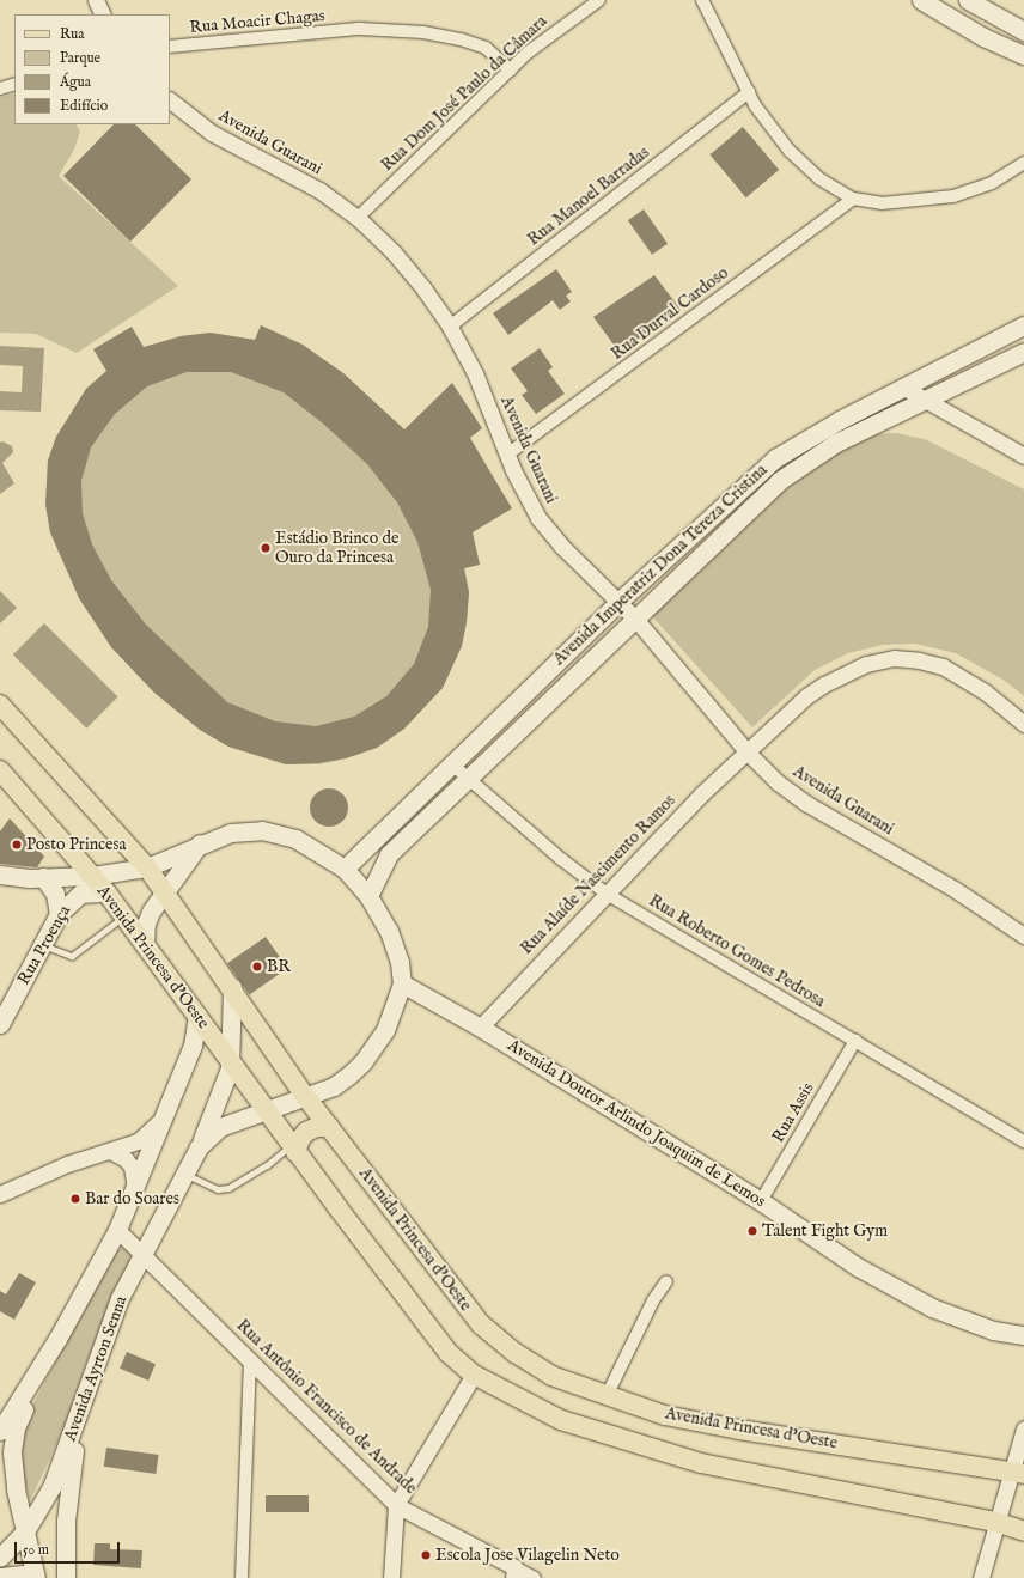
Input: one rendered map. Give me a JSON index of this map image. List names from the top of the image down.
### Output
{
  "streets": {
    "main road": [
      "Avenida Imperatriz Dona Tereza Cristina",
      "Rua Proença",
      "Avenida Princesa d'Oeste",
      "Avenida Doutor Arlindo Joaquim de Lemos",
      "Avenida Ayrton Senna"
    ],
    "street": [
      "Rua Moacir Chagas",
      "Rua Dom José Paulo da Câmara",
      "Avenida Guarani",
      "Rua Manoel Barradas",
      "Rua Durval Cardoso",
      "Rua Alaíde Nascimento Ramos",
      "Rua Roberto Gomes Pedrosa",
      "Rua Assis",
      "Rua Antônio Francisco de Andrade"
    ]
  },
  "crossings": [
    ["Rua Moacir Chagas", "Rua Dom José Paulo da Câmara"],
    ["Rua Dom José Paulo da Câmara", "Avenida Guarani"],
    ["Avenida Guarani", "Rua Manoel Barradas"],
    ["Avenida Guarani", "Rua Durval Cardoso"],
    ["Avenida Guarani", "Avenida Imperatriz Dona Tereza Cristina"],
    ["Avenida Guarani", "Rua Alaíde Nascimento Ramos"],
    ["Avenida Imperatriz Dona Tereza Cristina", "Rua Roberto Gomes Pedrosa"],
    ["Rua Alaíde Nascimento Ramos", "Rua Roberto Gomes Pedrosa"],
    ["Rua Alaíde Nascimento Ramos", "Avenida Doutor Arlindo Joaquim de Lemos"],
    ["Rua Proença", "Avenida Princesa d'Oeste"],
    ["Rua Roberto Gomes Pedrosa", "Rua Assis"],
    ["Avenida Princesa d'Oeste", "Avenida Ayrton Senna"],
    ["Rua Assis", "Avenida Doutor Arlindo Joaquim de Lemos"],
    ["Avenida Doutor Arlindo Joaquim de Lemos", "Avenida Ayrton Senna"],
    ["Avenida Ayrton Senna", "Rua Antônio Francisco de Andrade"]
  ],
  "places": [
    "Estádio Brinco de Ouro da Princesa",
    "Posto Princesa",
    "BR",
    "Bar do Soares",
    "Talent Fight Gym",
    "Escola Jose Vilagelin Neto"
  ],
  "legend": [
    "Rua",
    "Parque",
    "Água",
    "Edifício"
  ],
  "scale_bar": "50 m"
}
